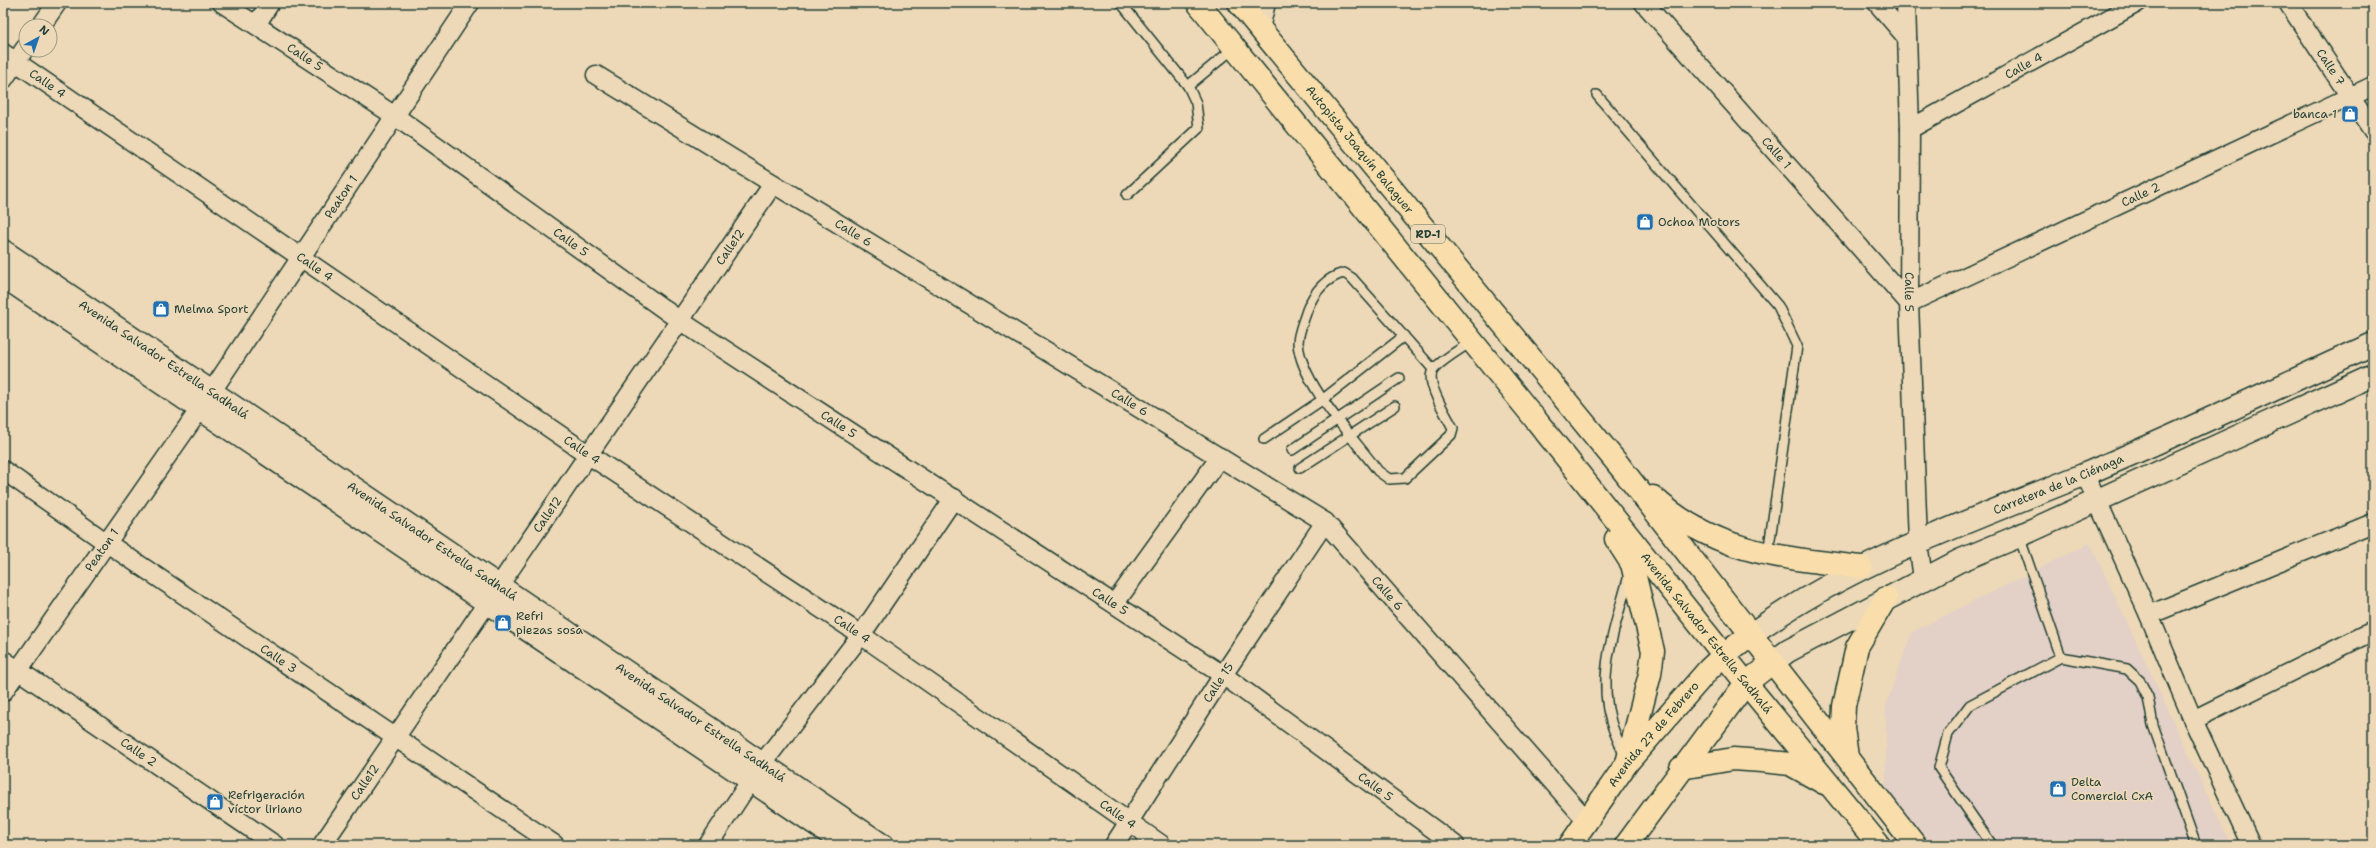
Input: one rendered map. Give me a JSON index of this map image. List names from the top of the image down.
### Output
{
  "streets": {
    "main road": [
      "Autopista Joaquín Balaguer",
      "RD-1",
      "Avenida Salvador Estrella Sadhalá",
      "Carretera de la Ciénaga",
      "Avenida 27 de Febrero"
    ],
    "street": [
      "Calle 5",
      "Calle 4",
      "Calle 7",
      "Calle 1",
      "Calle 2",
      "Peaton 1",
      "Calle 6",
      "Calle12",
      "Calle 3",
      "Calle 15"
    ]
  },
  "crossings": [
    ["Calle 5", "Calle 4"],
    ["Calle 5", "Calle 1"],
    ["Calle 5", "Calle 2"],
    ["Calle 5", "Peaton 1"],
    ["Calle 5", "Calle12"],
    ["Calle 5", "Carretera de la Ciénaga"],
    ["Calle 5", "Calle 15"],
    ["Calle 4", "Peaton 1"],
    ["Calle 4", "Calle12"],
    ["Calle 4", "Calle 15"],
    ["Calle 7", "Calle 2"],
    ["Calle 1", "Calle 2"],
    ["Calle 2", "Peaton 1"],
    ["Peaton 1", "Avenida Salvador Estrella Sadhalá"],
    ["Peaton 1", "Calle 3"],
    ["Calle 6", "Calle12"],
    ["Calle 6", "Calle 15"],
    ["Calle 6", "Avenida 27 de Febrero"],
    ["RD-1", "Avenida Salvador Estrella Sadhalá"],
    ["Calle12", "Avenida Salvador Estrella Sadhalá"],
    ["Calle12", "Calle 3"],
    ["Avenida Salvador Estrella Sadhalá", "Avenida 27 de Febrero"],
    ["Carretera de la Ciénaga", "Avenida 27 de Febrero"]
  ],
  "places": {
    "shop": [
      "banca 1",
      "Ochoa Motors",
      "Melma Sport",
      "Refri piezas sosa",
      "Delta Comercial CxA",
      "Refrigeración víctor liriano"
    ]
  },
  "north": "top right"
}
